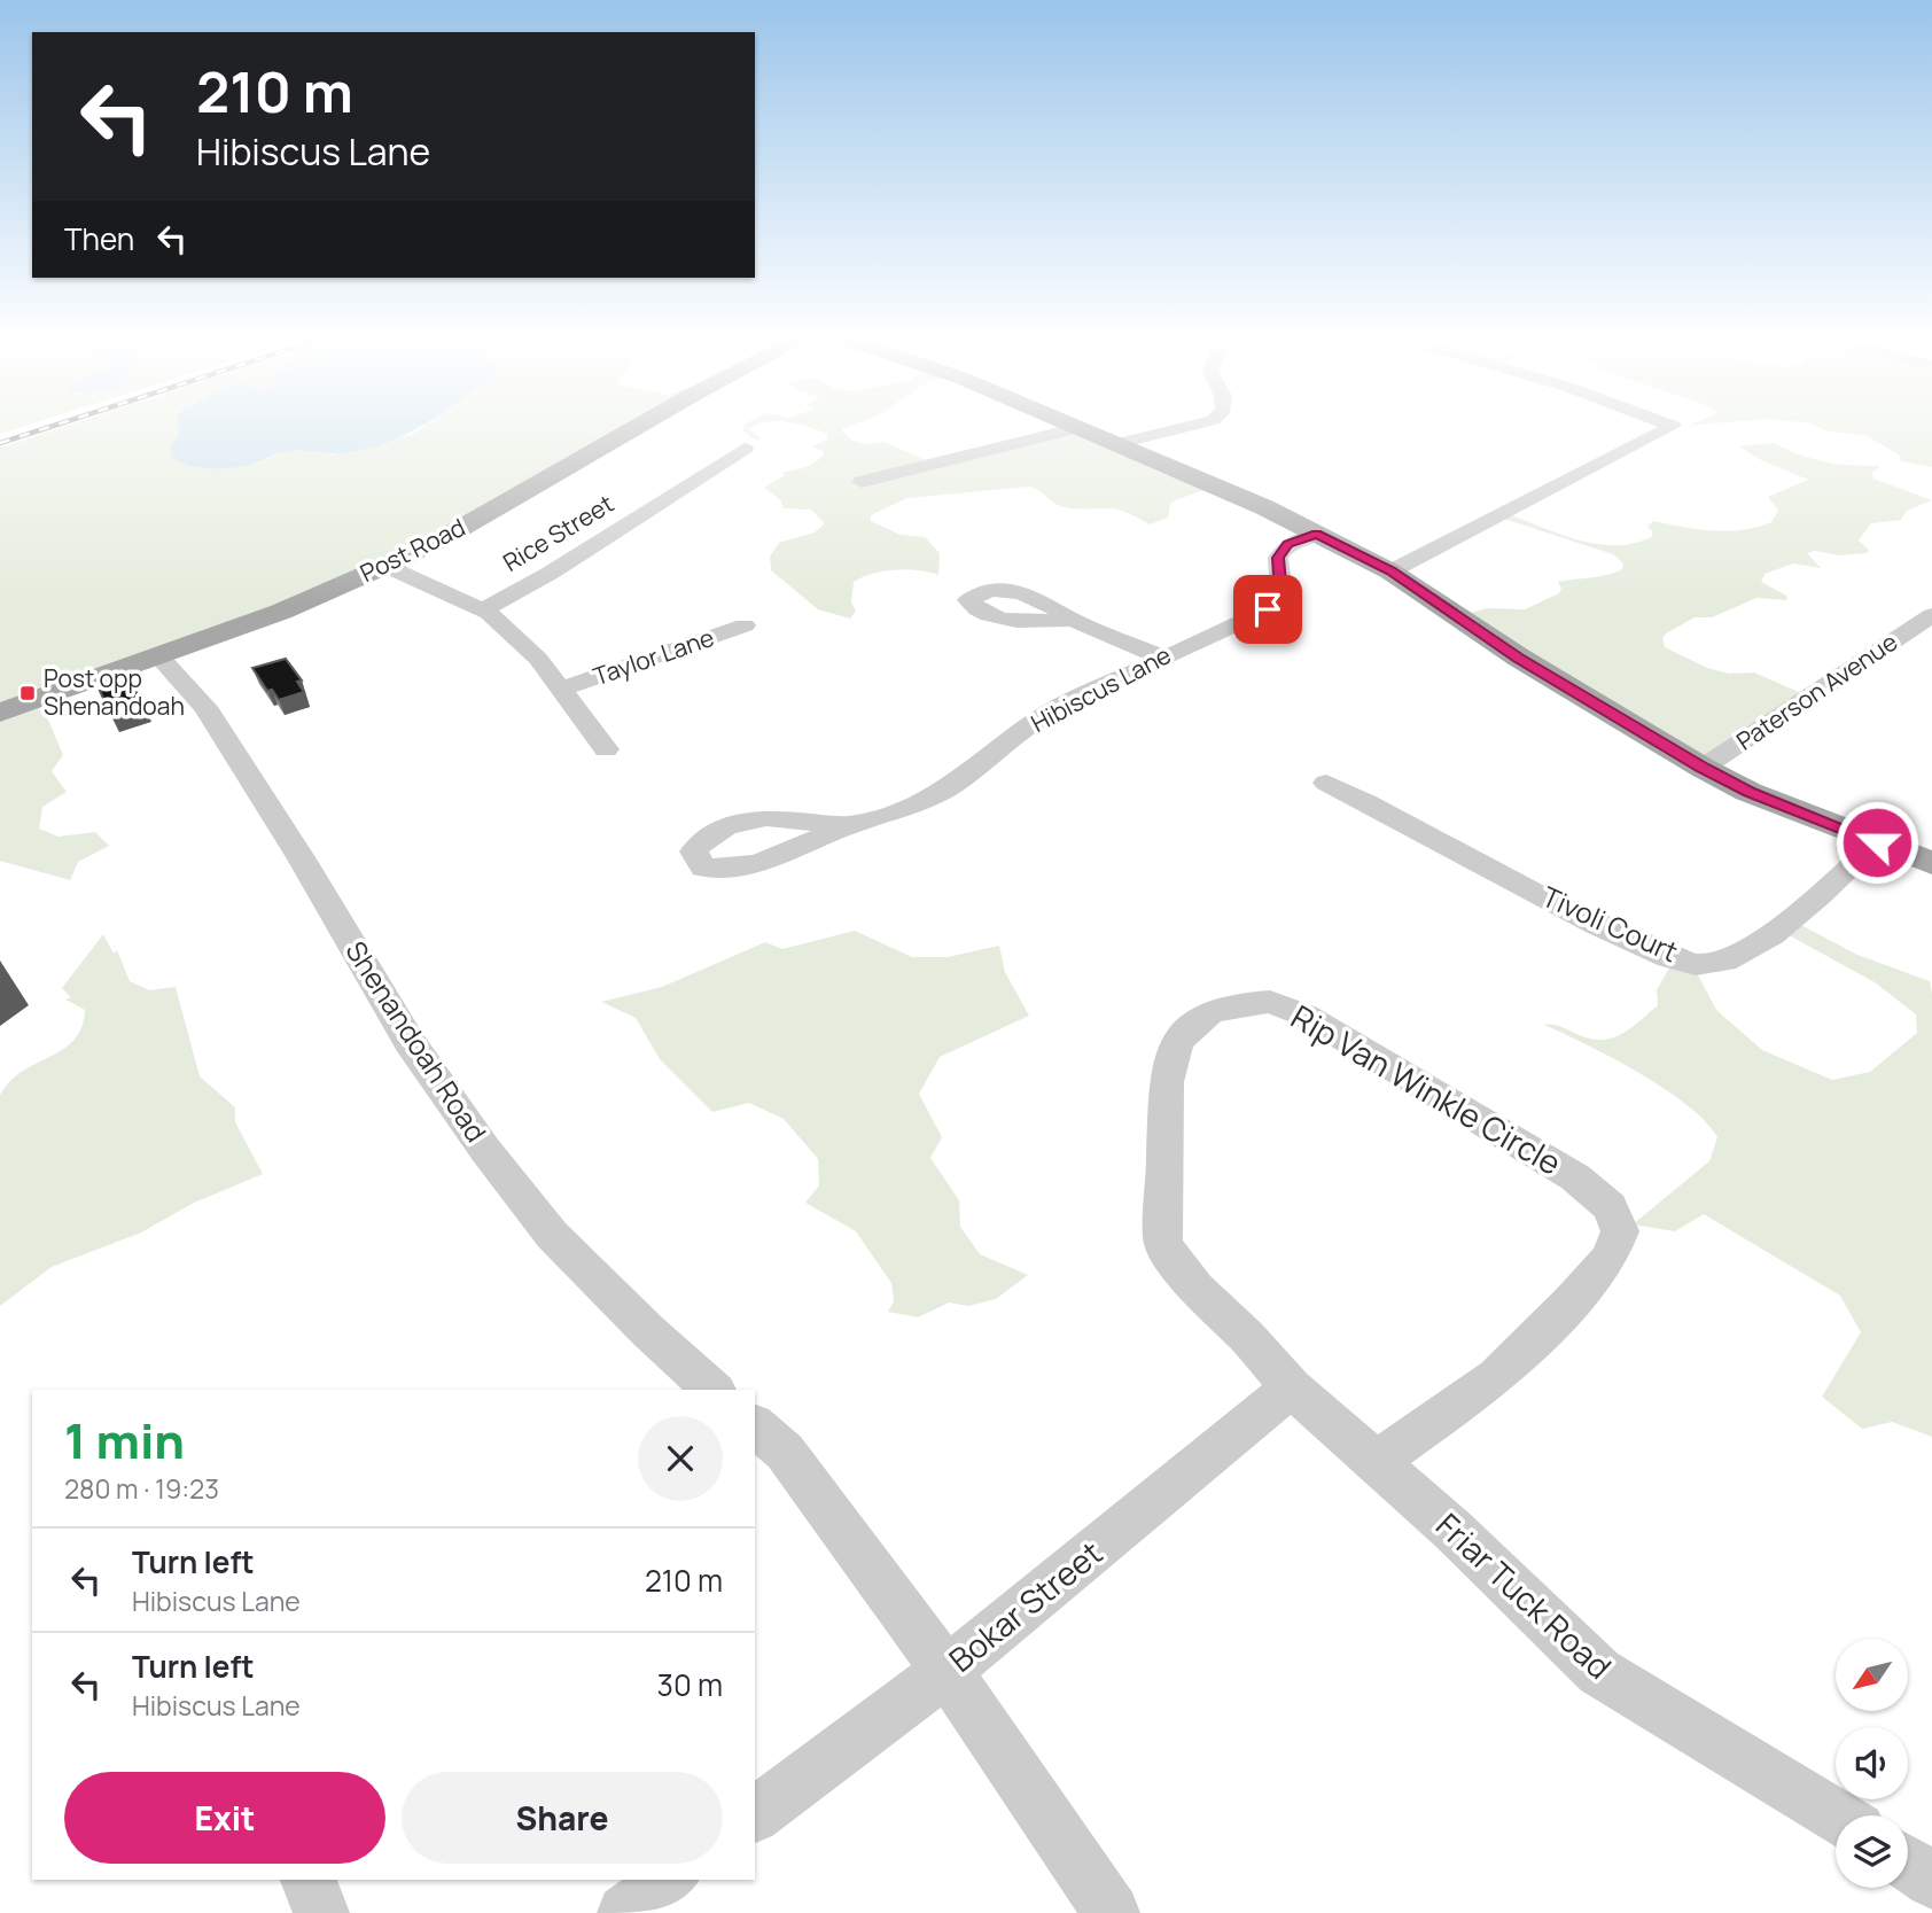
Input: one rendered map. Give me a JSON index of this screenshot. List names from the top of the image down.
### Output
{
  "streets": {
    "main road": ["Post Road"],
    "street": [
      "Rice Street",
      "Taylor Lane",
      "Hibiscus Lane",
      "Paterson Avenue",
      "Tivoli Court",
      "Shenandoah Road",
      "Rip Van Winkle Circle",
      "Friar Tuck Road",
      "Bokar Street"
    ]
  },
  "crossings": [
    ["Post Road", "Shenandoah Road"],
    ["Rip Van Winkle Circle", "Friar Tuck Road"],
    ["Rip Van Winkle Circle", "Bokar Street"],
    ["Friar Tuck Road", "Bokar Street"]
  ],
  "places": {
    "transit": ["Post opp Shenandoah"]
  },
  "north": "bottom left",
  "page": {
    "turn": ["210 m", "Hibiscus Lane"],
    "then": "Then",
    "heading": ["1 min", "280 m · 19:23"],
    "list": [
      {
        "name": "Turn left",
        "note": "Hibiscus Lane",
        "value": "210 m"
      },
      {
        "name": "Turn left",
        "note": "Hibiscus Lane",
        "value": "30 m"
      }
    ],
    "buttons": ["Exit", "Share"]
  }
}
